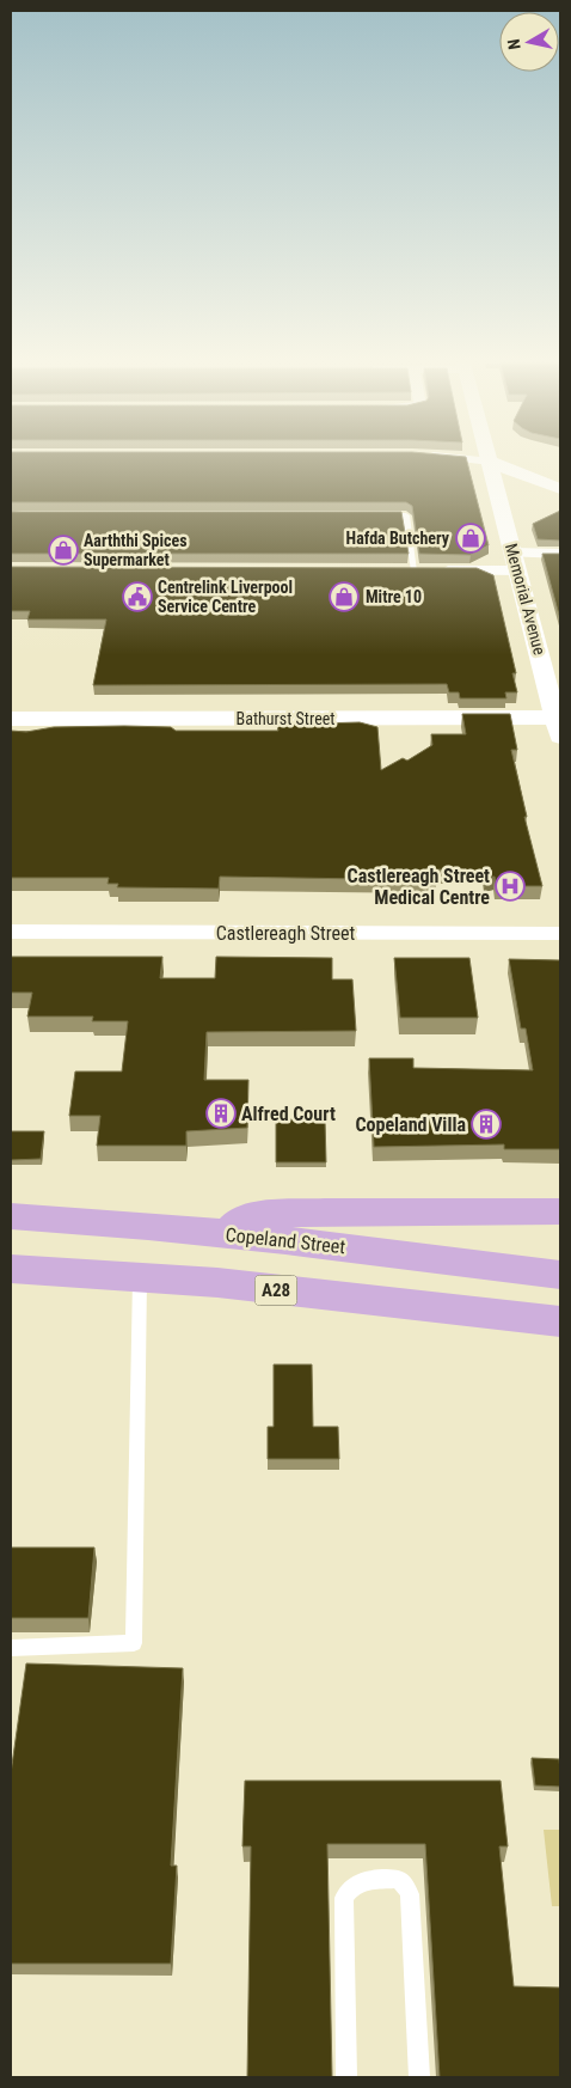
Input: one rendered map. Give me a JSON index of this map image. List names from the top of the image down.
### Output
{
  "streets": {
    "highway": ["Copeland Street", "A28"],
    "street": ["Memorial Avenue", "Bathurst Street", "Castlereagh Street"]
  },
  "crossings": [
    ["Memorial Avenue", "Bathurst Street"]
  ],
  "places": {
    "shop": ["Hafda Butchery", "Aarththi Spices Supermarket", "Mitre 10"],
    "public building": ["Centrelink Liverpool Service Centre"],
    "hospital": ["Castlereagh Street Medical Centre"],
    "building": ["Alfred Court", "Copeland Villa"]
  },
  "north": "left"
}
